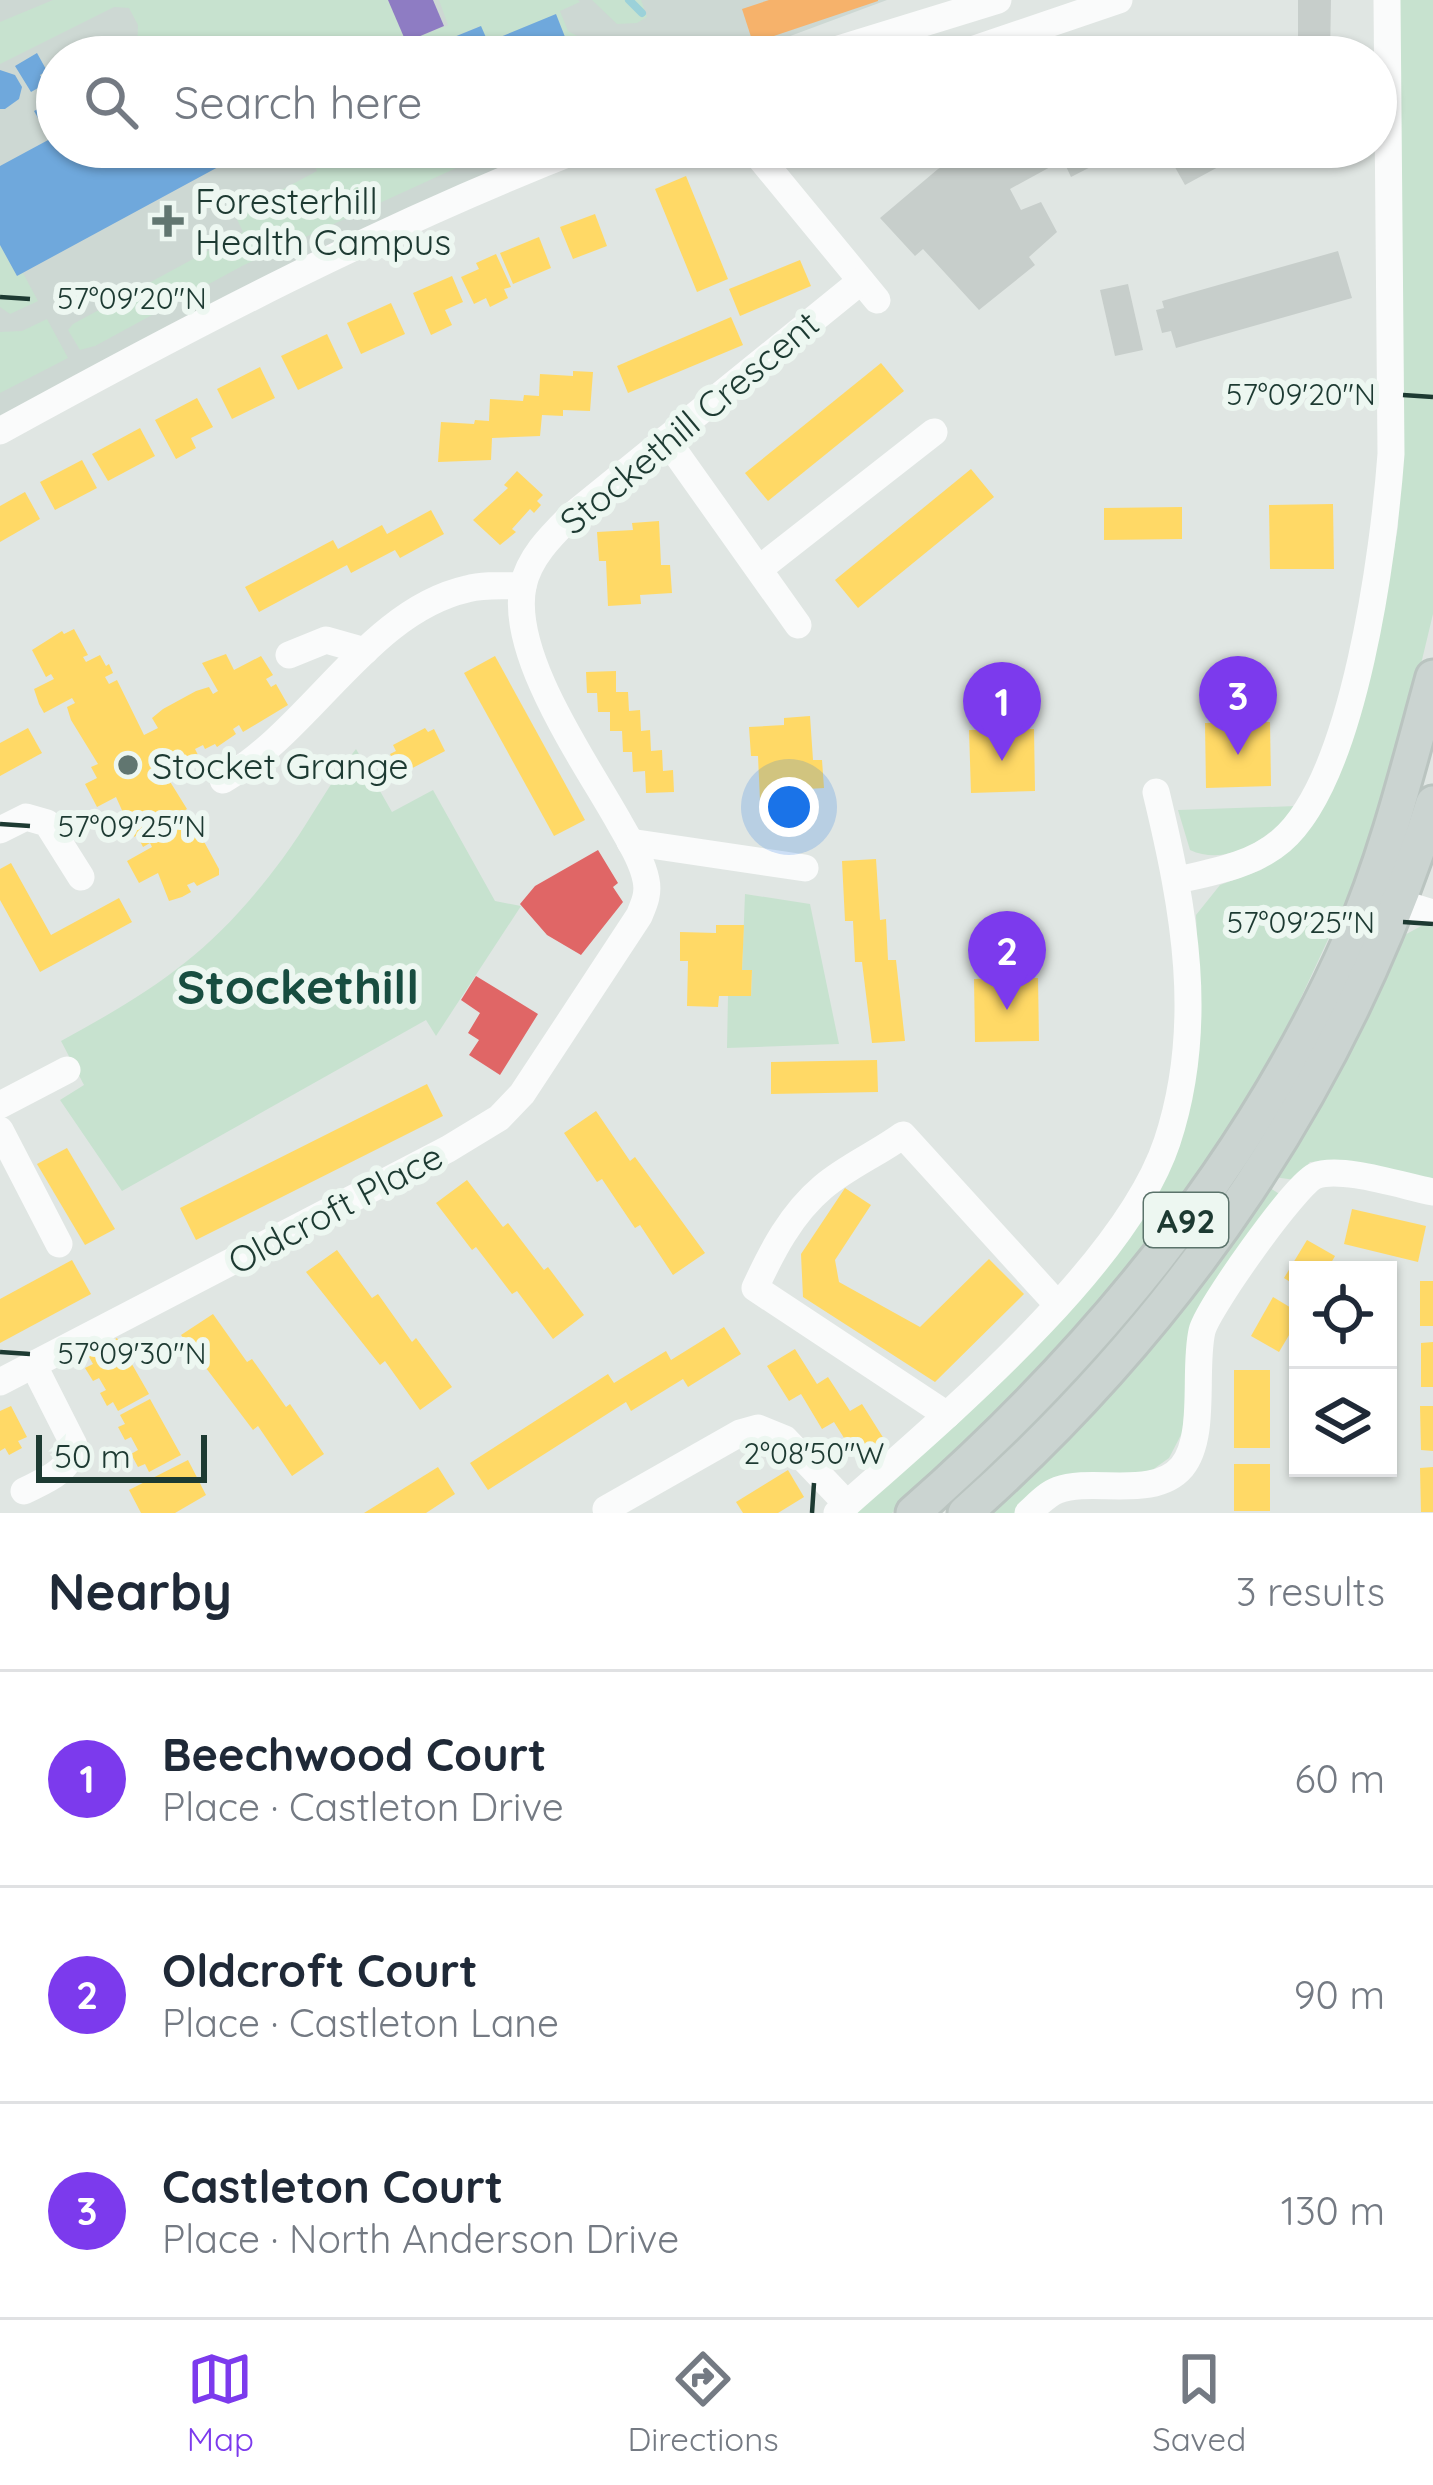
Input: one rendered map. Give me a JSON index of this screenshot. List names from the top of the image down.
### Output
{
  "streets": {
    "main road": ["A92"],
    "street": ["Stockethill Crescent", "Oldcroft Place"]
  },
  "districts": ["Stockethill"],
  "places": {
    "health": ["Foresterhill Health Campus"],
    "other": ["Stocket Grange"]
  },
  "scale_bar": "50 m",
  "page": {
    "search": "Search here",
    "pins": ["3", "1", "2"],
    "scale": "50 m",
    "heading": ["Nearby", "3 results"],
    "list": [
      {
        "mark": "1",
        "name": "Beechwood Court",
        "note": "Place · Castleton Drive",
        "value": "60 m"
      },
      {
        "mark": "2",
        "name": "Oldcroft Court",
        "note": "Place · Castleton Lane",
        "value": "90 m"
      },
      {
        "mark": "3",
        "name": "Castleton Court",
        "note": "Place · North Anderson Drive",
        "value": "130 m"
      }
    ],
    "nav": ["Map", "Directions", "Saved"]
  },
  "coordinates": [
    "57°09'20\"N",
    "57°09'25\"N",
    "57°09'30\"N",
    "2°08'50\"W"
  ]
}
